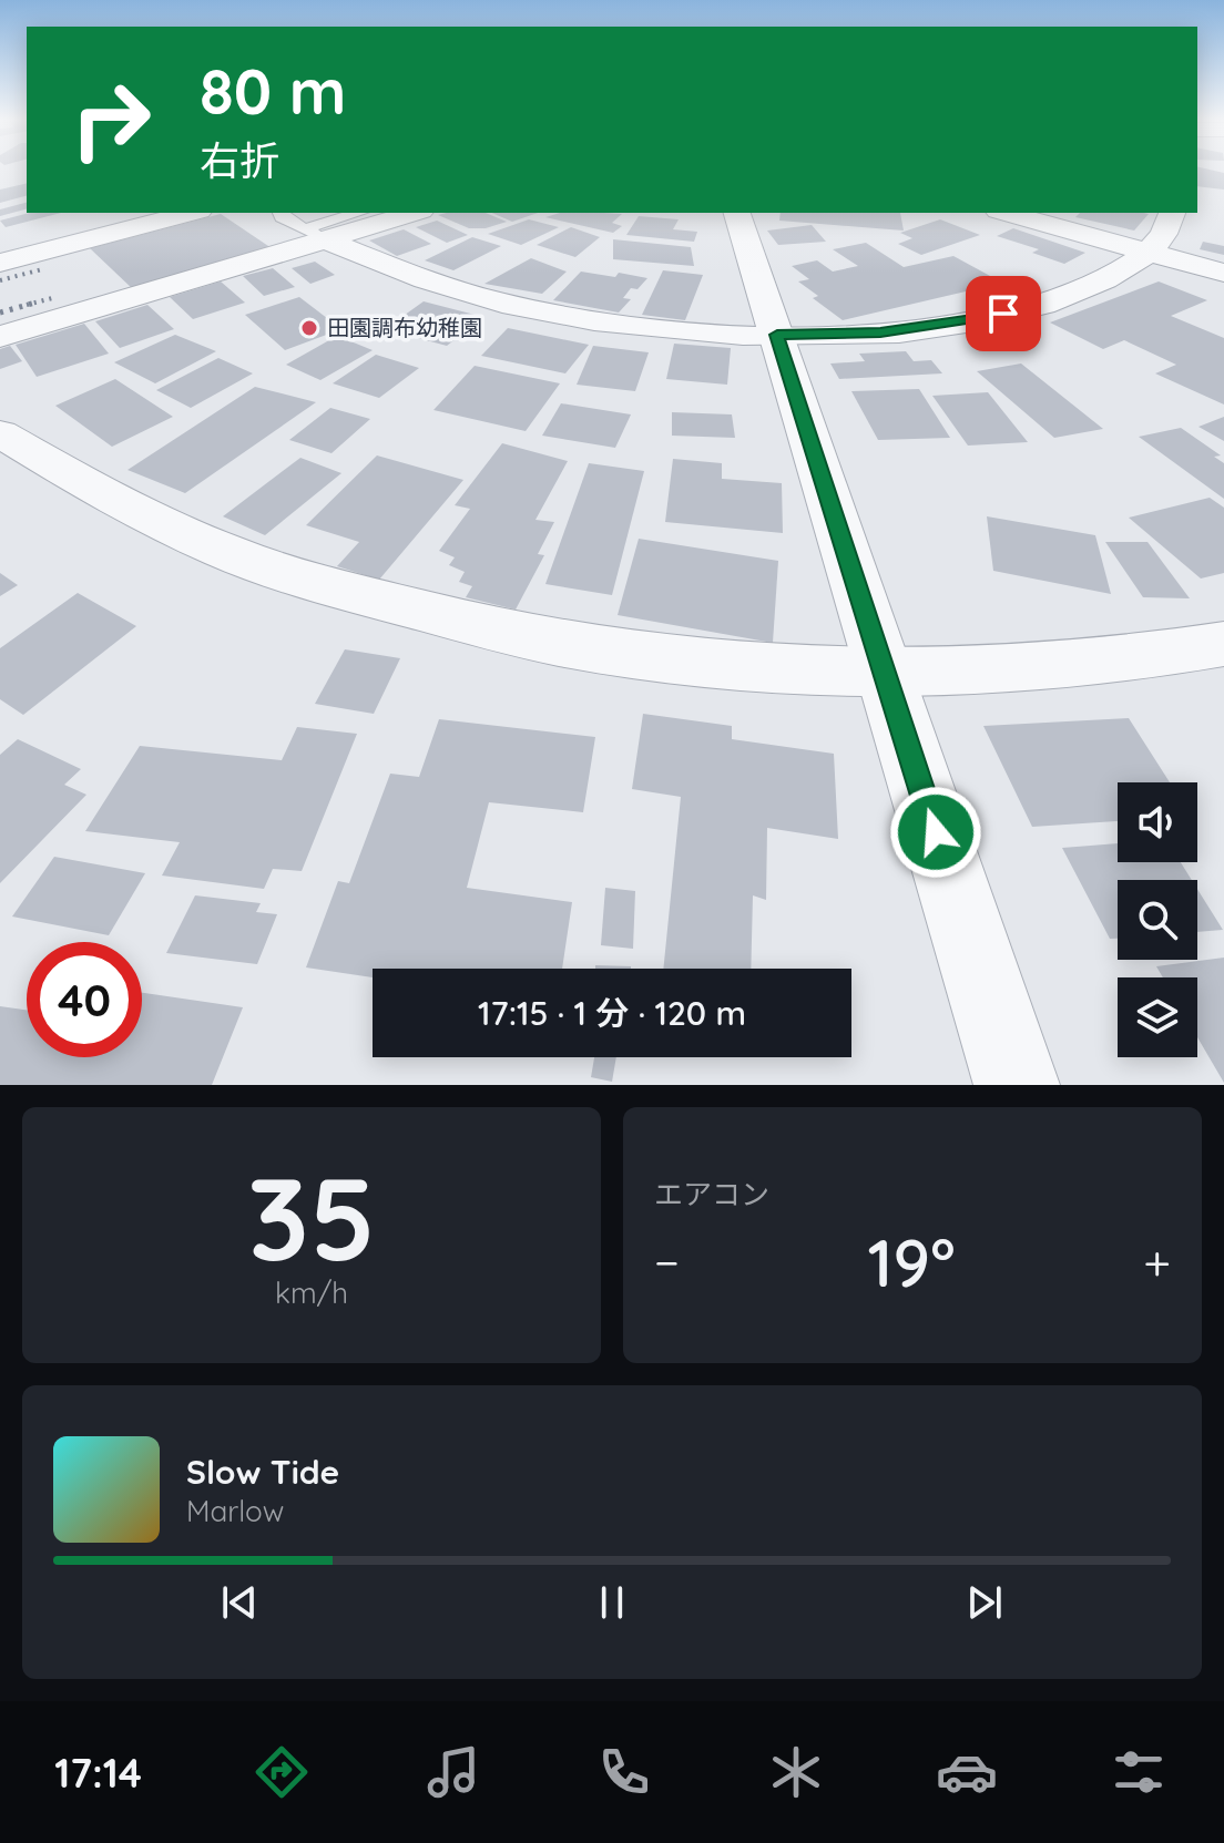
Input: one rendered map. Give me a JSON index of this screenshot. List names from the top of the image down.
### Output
{
  "places": ["田園調布幼稚園"],
  "page": {
    "turn": ["80 m", "右折"],
    "limit": "40",
    "trip": "17:15 · 1 分 · 120 m",
    "tile": [
      ["35", "km/h"],
      "エアコン"
    ],
    "heat": ["−", "19°", "+"],
    "song": ["Slow Tide", "Marlow"],
    "tabs": "17:14"
  }
}
